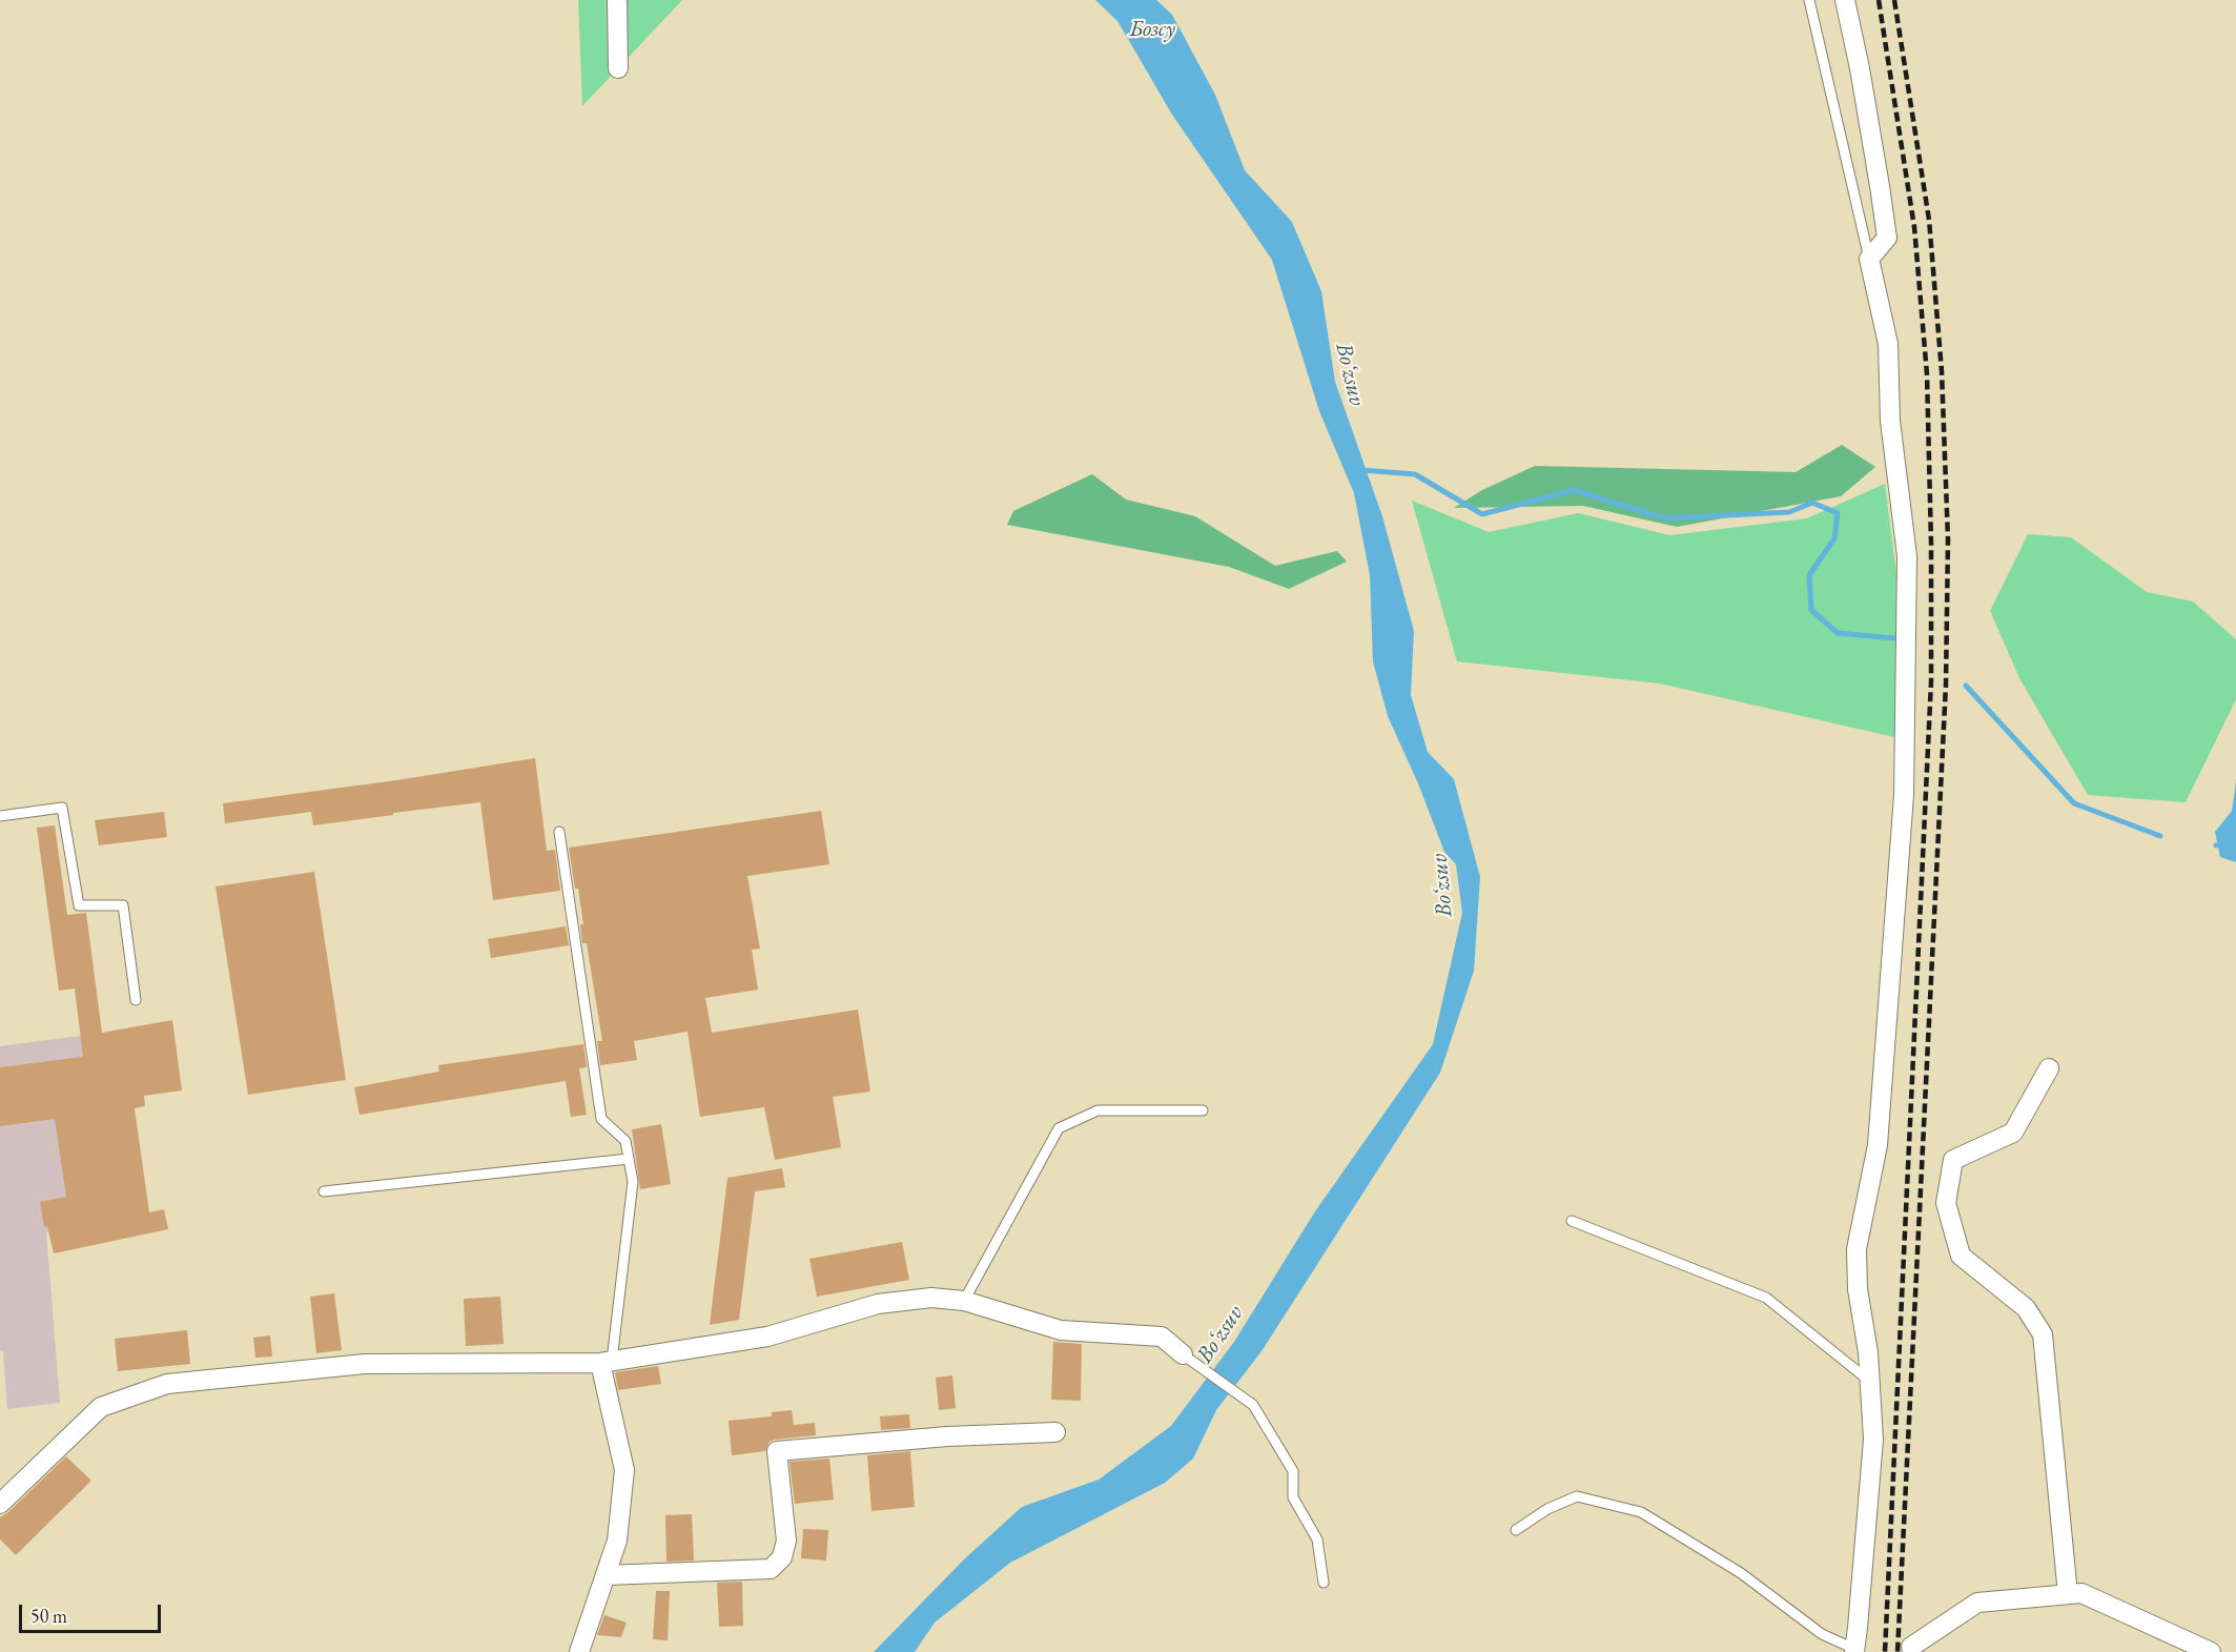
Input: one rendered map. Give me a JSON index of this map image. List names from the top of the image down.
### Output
{
  "water": ["Бозсу", "Boʻzsuv"],
  "scale_bar": "50 m"
}
